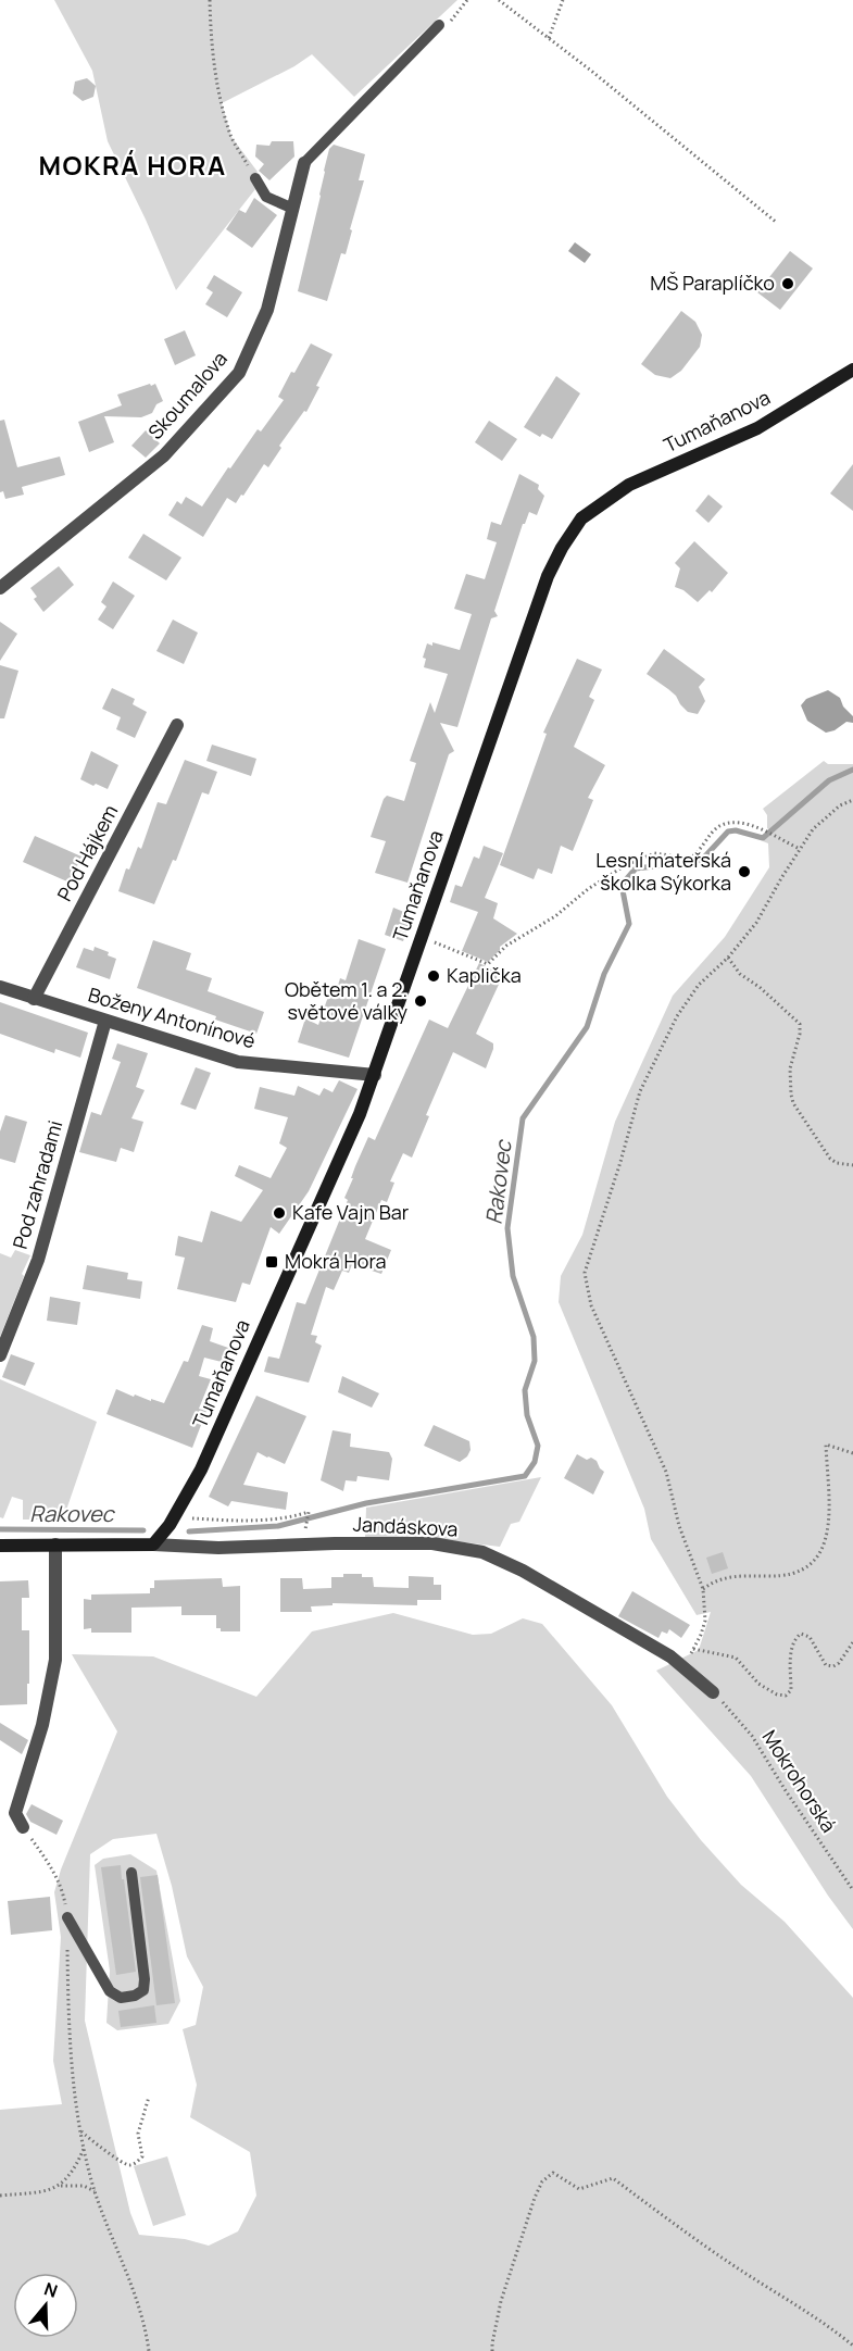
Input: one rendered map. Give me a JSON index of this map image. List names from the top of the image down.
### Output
{
  "streets": {
    "street": [
      "Skoumalova",
      "Tumaňanova",
      "Pod Hájkem",
      "Boženy Antonínové",
      "Pod zahradami",
      "Jandáskova"
    ],
    "path": ["Mokrohorská"]
  },
  "crossings": [
    ["Tumaňanova", "Boženy Antonínové"],
    ["Tumaňanova", "Jandáskova"],
    ["Pod Hájkem", "Boženy Antonínové"],
    ["Boženy Antonínové", "Pod zahradami"],
    ["Jandáskova", "Mokrohorská"]
  ],
  "districts": ["MOKRÁ HORA"],
  "water": ["Rakovec"],
  "places": {
    "other": [
      "MŠ Paraplíčko",
      "Lesní mateřská školka Sýkorka",
      "Kaplička",
      "Obětem 1. a 2. světové války",
      "Kafe Vajn Bar"
    ],
    "transit": ["Mokrá Hora"]
  },
  "north": "top"
}
